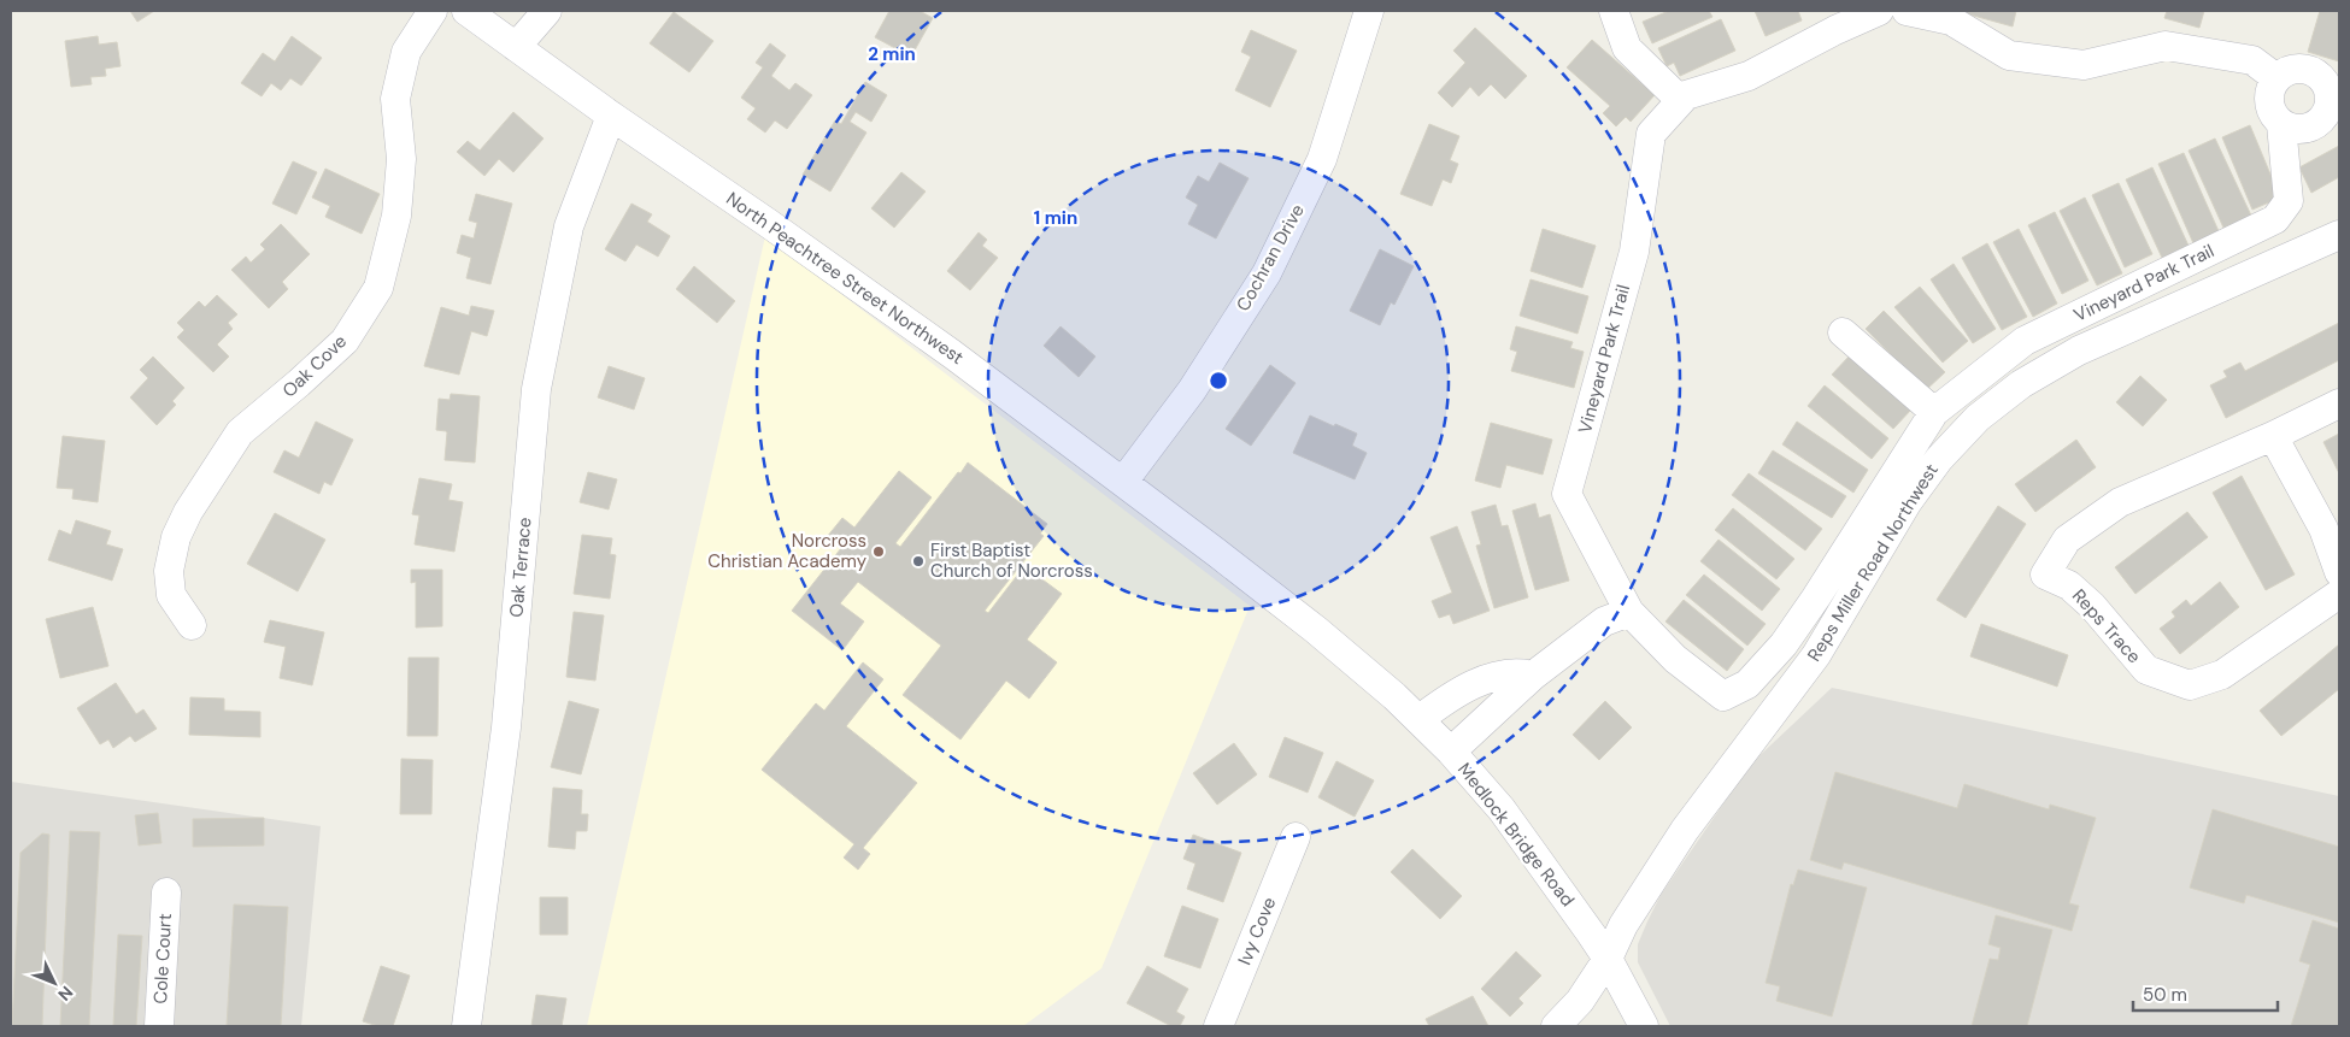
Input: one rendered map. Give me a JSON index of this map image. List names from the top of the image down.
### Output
{
  "streets": {
    "street": [
      "Cochran Drive",
      "North Peachtree Street Northwest",
      "Vineyard Park Trail",
      "Oak Cove",
      "Reps Miller Road Northwest",
      "Oak Terrace",
      "Reps Trace",
      "Medlock Bridge Road",
      "Ivy Cove",
      "Cole Court"
    ]
  },
  "crossings": [
    ["Cochran Drive", "North Peachtree Street Northwest"],
    ["North Peachtree Street Northwest", "Oak Terrace"],
    ["North Peachtree Street Northwest", "Medlock Bridge Road"],
    ["Reps Miller Road Northwest", "Medlock Bridge Road"]
  ],
  "places": ["Norcross Christian Academy", "First Baptist Church of Norcross"],
  "scale_bar": "50 m",
  "north": "bottom right",
  "rings": ["2 min", "1 min"]
}
